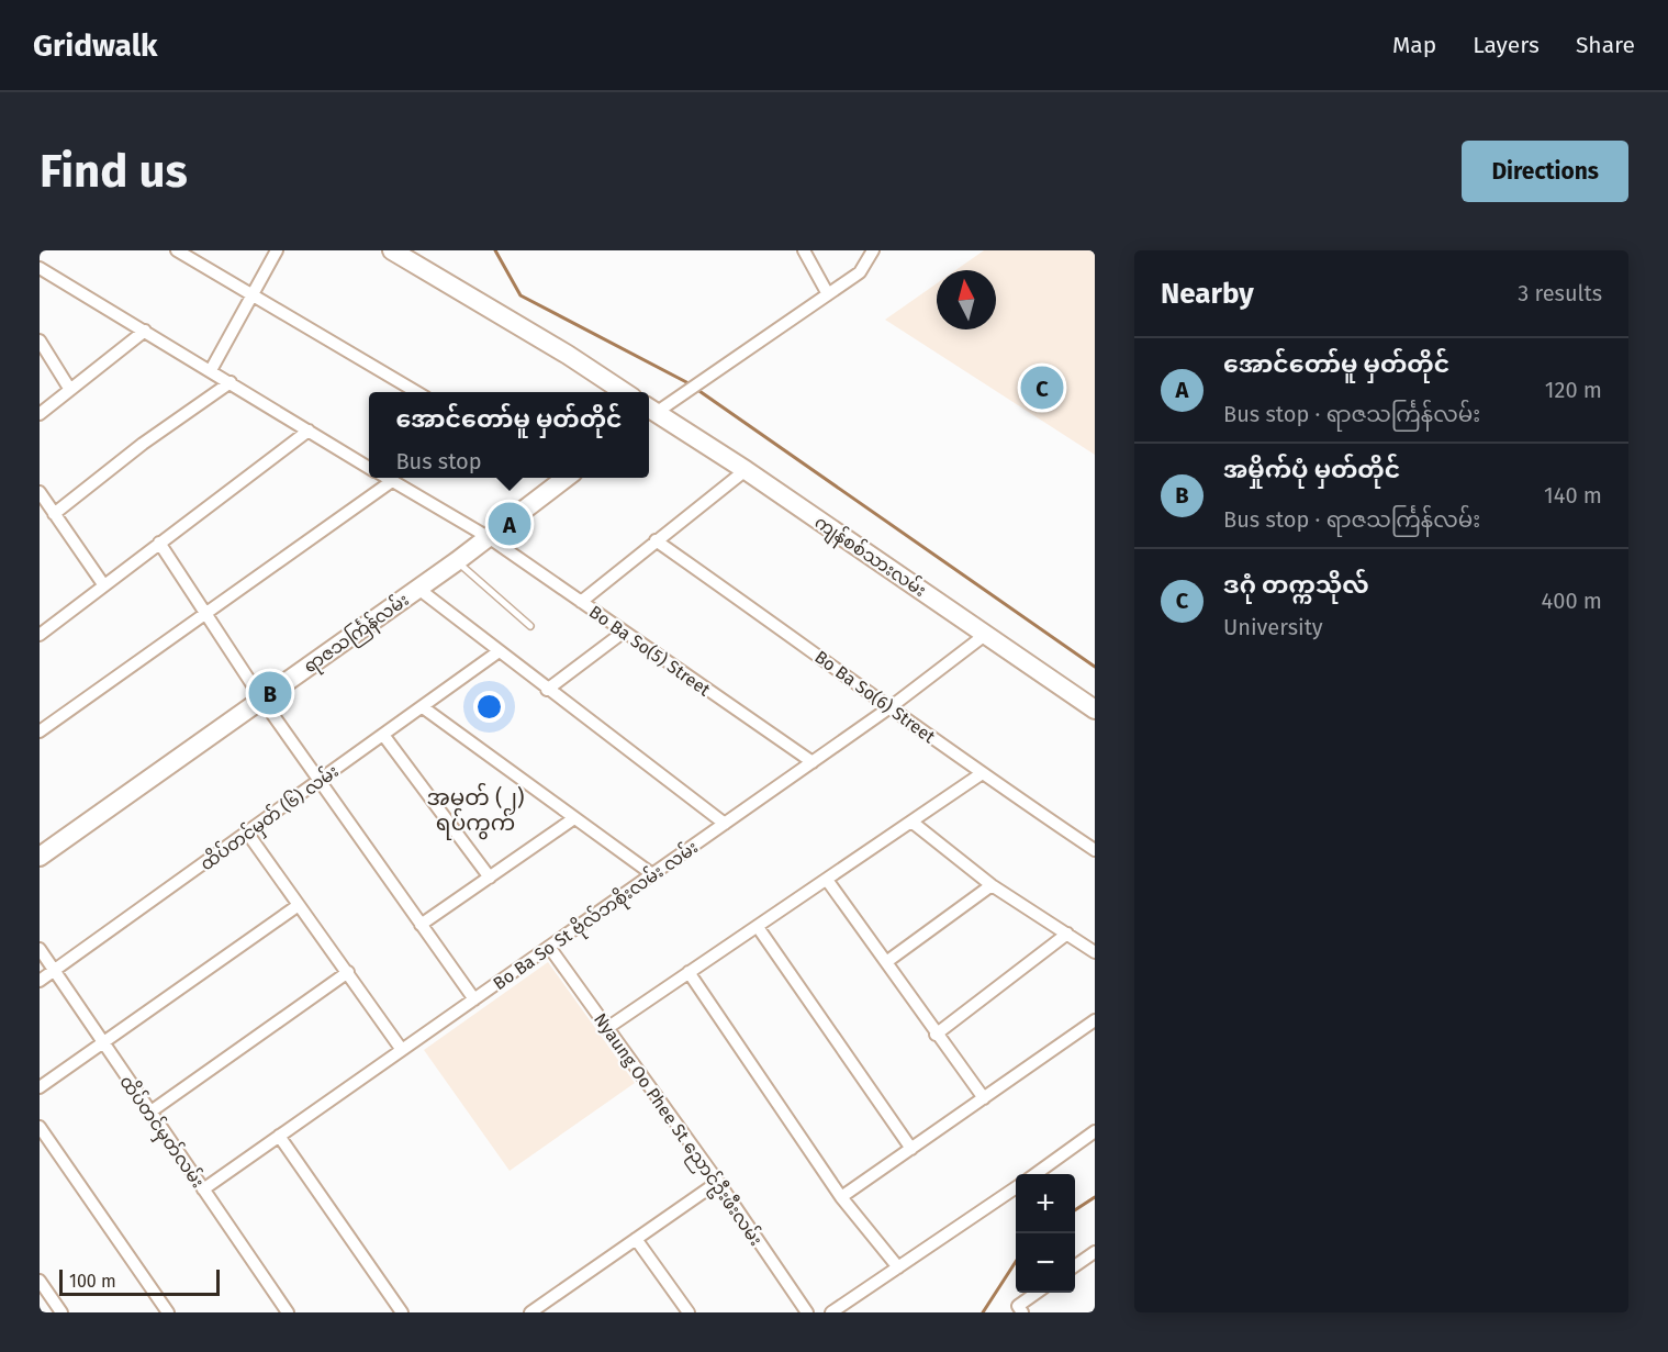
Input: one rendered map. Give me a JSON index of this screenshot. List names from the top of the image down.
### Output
{
  "streets": {
    "main road": ["ကျန်စစ်သားလမ်း", "ရာဇသင်္ကြန်လမ်း"],
    "street": [
      "Bo Ba So(5) Street",
      "Bo Ba So(6) Street",
      "ထိပ်တင်မှတ် (၆) လမ်း",
      "Bo Ba So St ဗိုလ်ဘစိုးလမ်း လမ်း",
      "Nyaung Oo Phee St ညောင်ဦးဖီးလမ်း",
      "ထိပ်တင်မှတ်လမ်း"
    ]
  },
  "crossings": [
    ["ကျန်စစ်သားလမ်း", "Bo Ba So St ဗိုလ်ဘစိုးလမ်း လမ်း"],
    ["ရာဇသင်္ကြန်လမ်း", "Bo Ba So(5) Street"],
    ["Bo Ba So(5) Street", "Bo Ba So St ဗိုလ်ဘစိုးလမ်း လမ်း"],
    ["Bo Ba So(6) Street", "Bo Ba So St ဗိုလ်ဘစိုးလမ်း လမ်း"],
    ["ထိပ်တင်မှတ် (၆) လမ်း", "ထိပ်တင်မှတ်လမ်း"],
    ["Bo Ba So St ဗိုလ်ဘစိုးလမ်း လမ်း", "Nyaung Oo Phee St ညောင်ဦးဖီးလမ်း"],
    ["Bo Ba So St ဗိုလ်ဘစိုးလမ်း လမ်း", "ထိပ်တင်မှတ်လမ်း"]
  ],
  "districts": ["အမှတ် (၂) ရပ်ကွက်"],
  "scale_bar": "100 m",
  "north": "top",
  "page": {
    "header": "Gridwalk",
    "nav": ["Map", "Layers", "Share"],
    "buttons": "Directions",
    "title": "Find us",
    "heading": ["Nearby", "3 results"],
    "list": [
      {
        "mark": "A",
        "name": "အောင်တော်မူ မှတ်တိုင်",
        "note": "Bus stop · ရာဇသင်္ကြန်လမ်း",
        "value": "120 m"
      },
      {
        "mark": "B",
        "name": "အမှိုက်ပုံ မှတ်တိုင်",
        "note": "Bus stop · ရာဇသင်္ကြန်လမ်း",
        "value": "140 m"
      },
      {
        "mark": "C",
        "name": "ဒဂုံ တက္ကသိုလ်",
        "note": "University",
        "value": "400 m"
      }
    ],
    "pins": ["C", "A", "B"],
    "popup": ["အောင်တော်မူ မှတ်တိုင်", "Bus stop"],
    "map_buttons": ["+", "−"],
    "scale": "100 m"
  }
}
